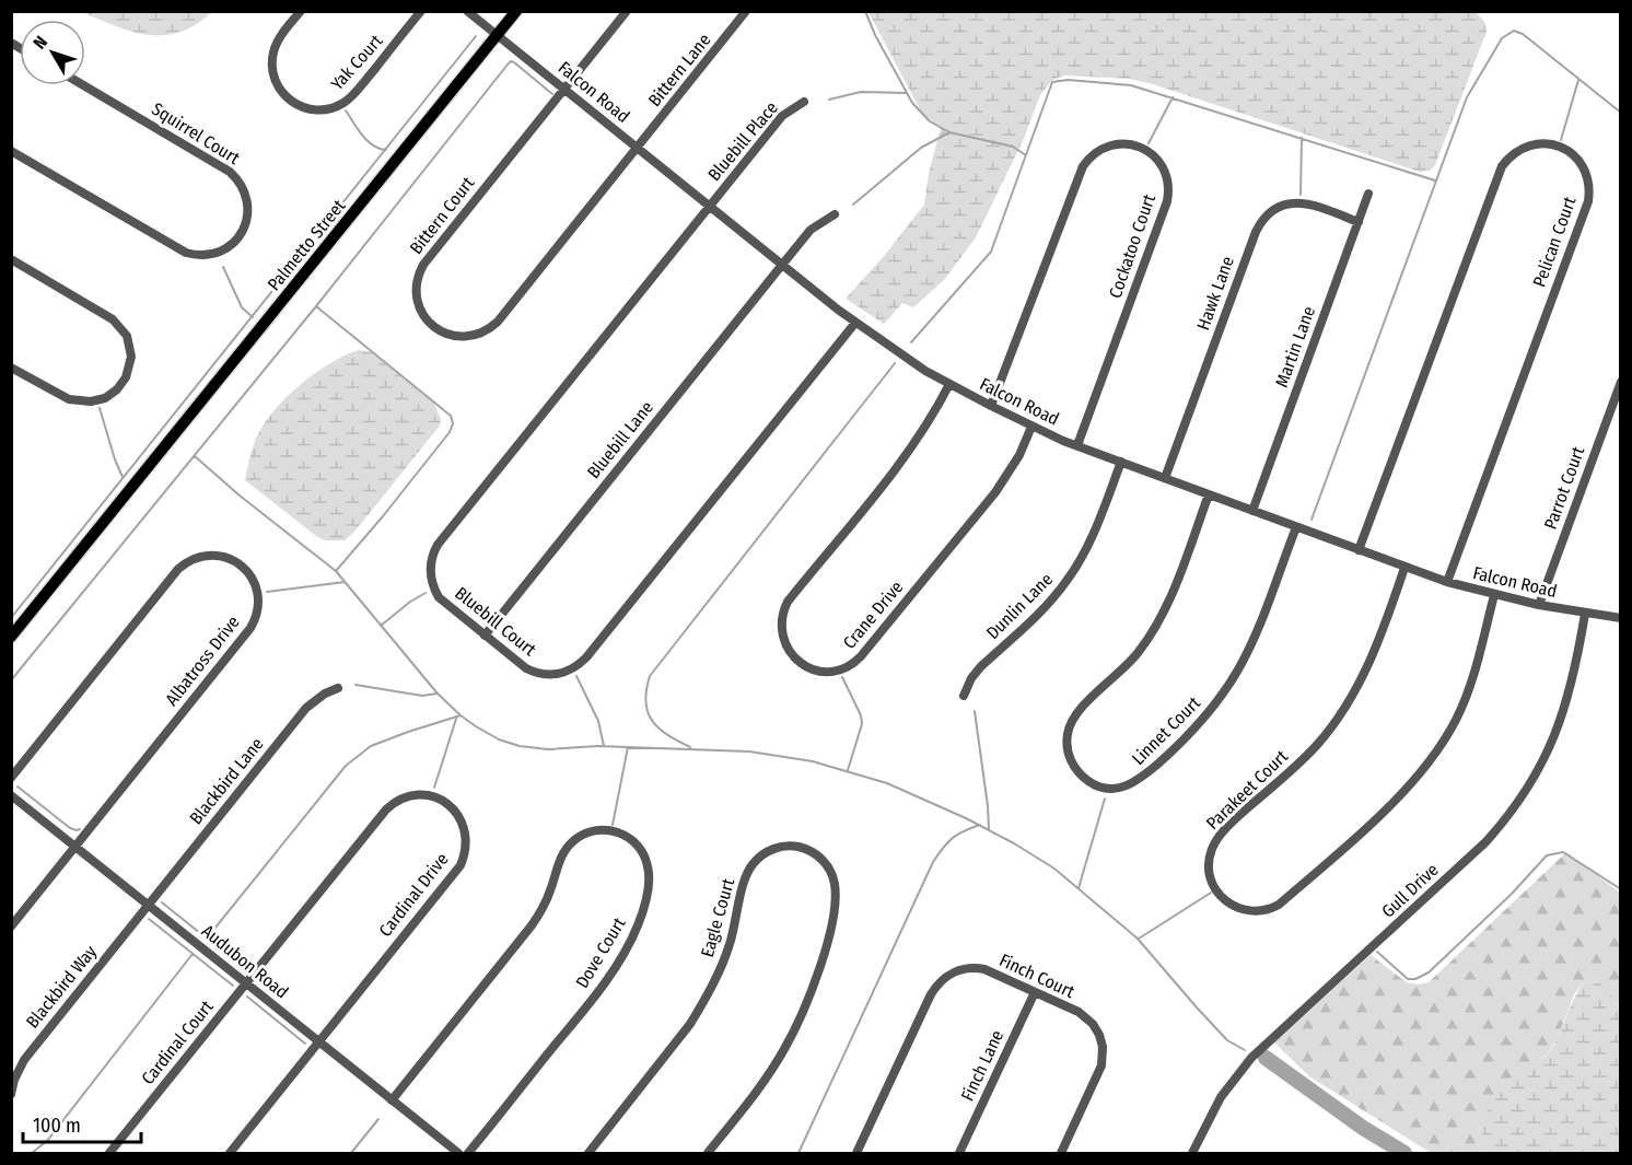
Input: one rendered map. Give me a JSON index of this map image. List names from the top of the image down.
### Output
{
  "streets": {
    "main road": ["Palmetto Street"],
    "street": [
      "Yak Court",
      "Bittern Lane",
      "Falcon Road",
      "Squirrel Court",
      "Bluebill Place",
      "Bittern Court",
      "Pelican Court",
      "Cockatoo Court",
      "Hawk Lane",
      "Martin Lane",
      "Bluebill Lane",
      "Parrot Court",
      "Dunlin Lane",
      "Crane Drive",
      "Bluebill Court",
      "Albatross Drive",
      "Linnet Court",
      "Blackbird Lane",
      "Parakeet Court",
      "Gull Drive",
      "Cardinal Drive",
      "Eagle Court",
      "Dove Court",
      "Audubon Road",
      "Finch Court",
      "Blackbird Way",
      "Cardinal Court",
      "Finch Lane"
    ]
  },
  "crossings": [
    ["Bittern Lane", "Falcon Road"],
    ["Bittern Lane", "Bittern Court"],
    ["Falcon Road", "Bluebill Place"],
    ["Falcon Road", "Bittern Court"],
    ["Falcon Road", "Pelican Court"],
    ["Falcon Road", "Palmetto Street"],
    ["Falcon Road", "Cockatoo Court"],
    ["Falcon Road", "Hawk Lane"],
    ["Falcon Road", "Martin Lane"],
    ["Falcon Road", "Bluebill Lane"],
    ["Falcon Road", "Parrot Court"],
    ["Falcon Road", "Dunlin Lane"],
    ["Falcon Road", "Crane Drive"],
    ["Falcon Road", "Bluebill Court"],
    ["Falcon Road", "Linnet Court"],
    ["Falcon Road", "Parakeet Court"],
    ["Falcon Road", "Gull Drive"],
    ["Bluebill Place", "Bluebill Court"],
    ["Hawk Lane", "Martin Lane"],
    ["Bluebill Lane", "Bluebill Court"],
    ["Albatross Drive", "Audubon Road"],
    ["Blackbird Lane", "Audubon Road"],
    ["Blackbird Lane", "Blackbird Way"],
    ["Cardinal Drive", "Audubon Road"],
    ["Cardinal Drive", "Cardinal Court"],
    ["Dove Court", "Audubon Road"],
    ["Audubon Road", "Blackbird Way"],
    ["Audubon Road", "Cardinal Court"],
    ["Finch Court", "Finch Lane"]
  ],
  "scale_bar": "100 m",
  "north": "top left"
}
